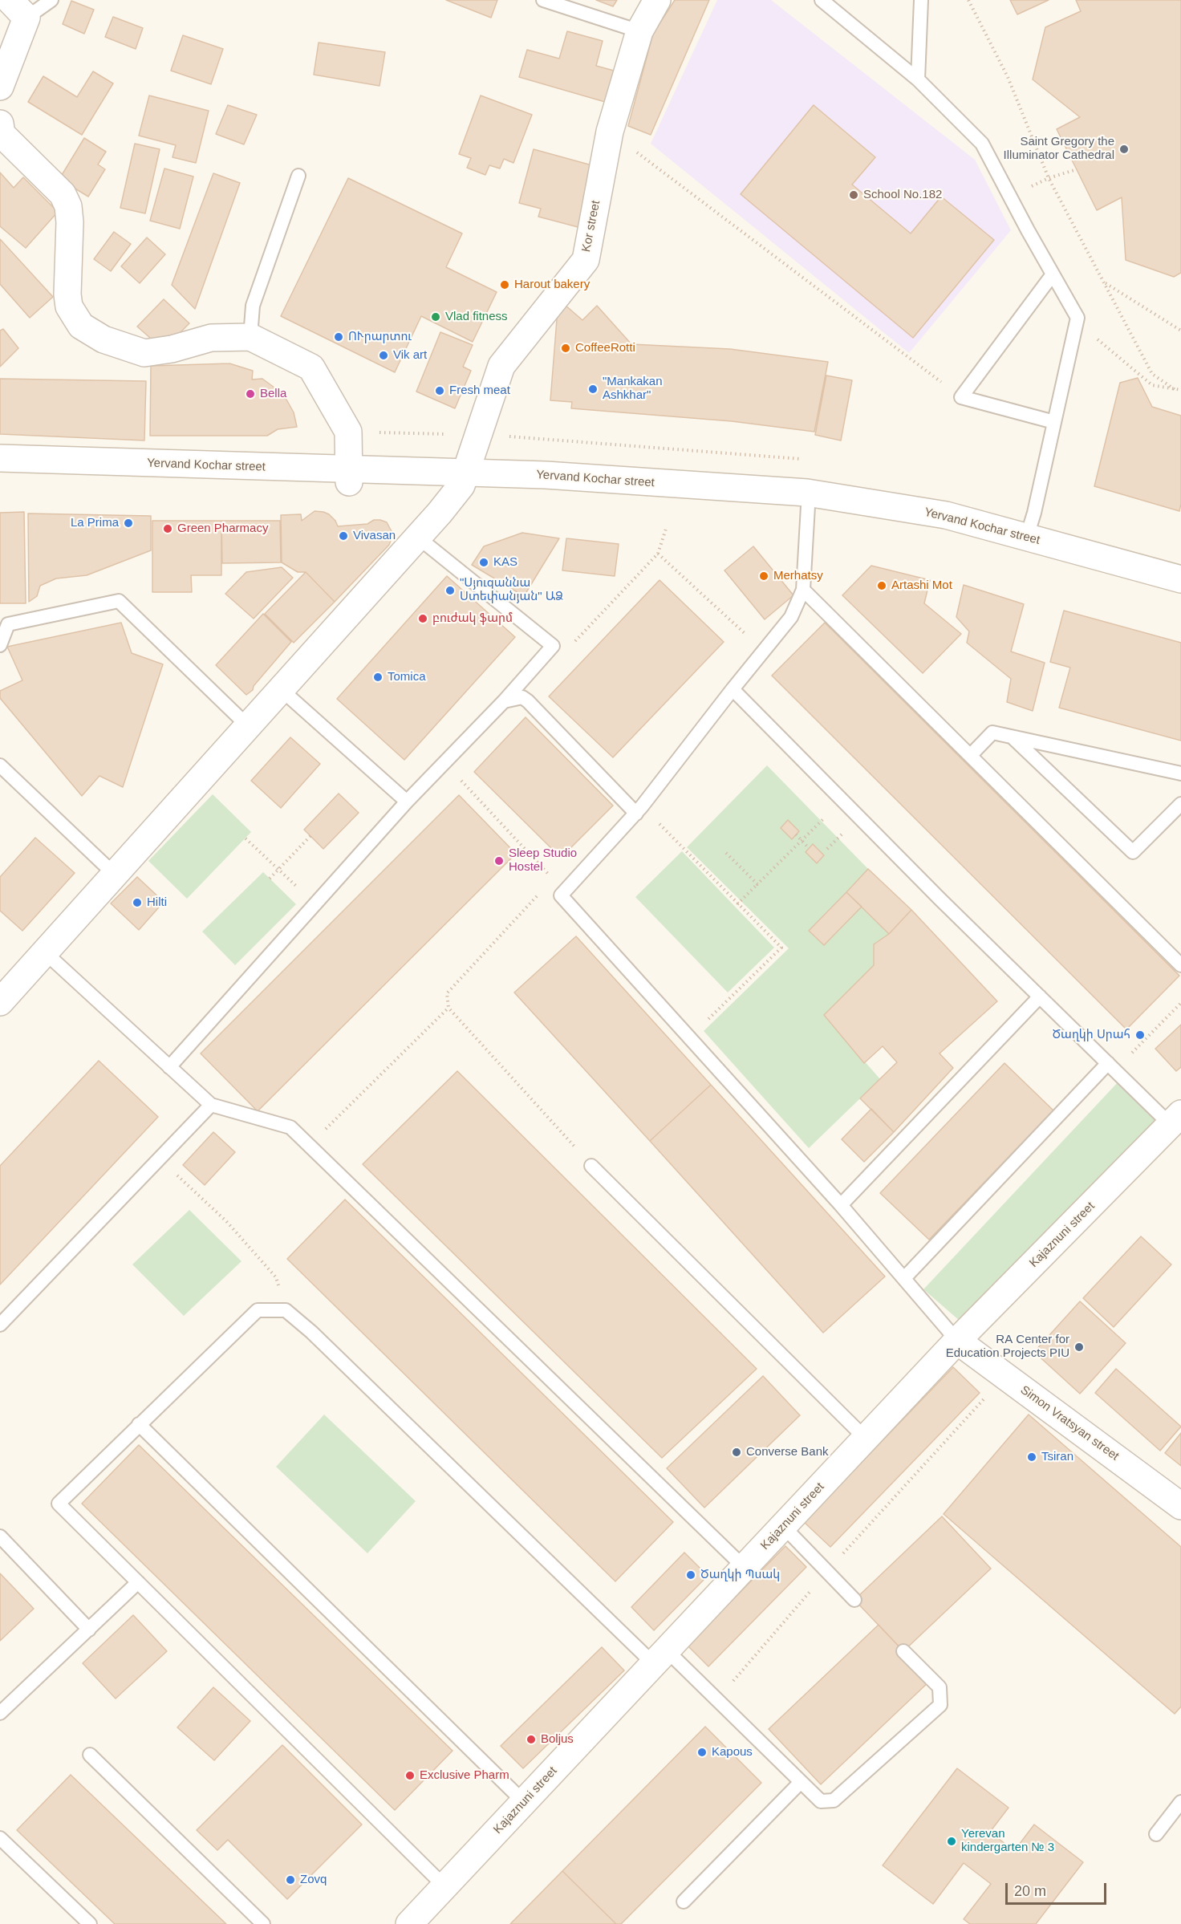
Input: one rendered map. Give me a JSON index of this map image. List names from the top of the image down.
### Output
{
  "streets": {
    "street": [
      "Kor street",
      "Yervand Kochar street",
      "Kajaznuni street",
      "Simon Vratsyan street"
    ]
  },
  "crossings": [
    ["Kor street", "Yervand Kochar street"],
    ["Kajaznuni street", "Simon Vratsyan street"]
  ],
  "places": [
    "Saint Gregory the Illuminator Cathedral",
    "School No.182",
    "Harout bakery",
    "Vlad fitness",
    "ՈՒրարտու",
    "CoffeeRotti",
    "Vik art",
    "\"Mankakan Ashkhar\"",
    "Fresh meat",
    "Bella",
    "La Prima",
    "Green Pharmacy",
    "Vivasan",
    "KAS",
    "Merhatsy",
    "Artashi Mot",
    "\"Սյուզաննա Ստեփանյան\" ԱՁ",
    "բուժակ ֆարմ",
    "Tomica",
    "Sleep Studio Hostel",
    "Hilti",
    "Ծաղկի Սրահ",
    "RA Center for Education Projects PIU",
    "Converse Bank",
    "Tsiran",
    "Ծաղկի Պսակ",
    "Boljus",
    "Kapous",
    "Exclusive Pharm",
    "Yerevan kindergarten № 3",
    "Zovq"
  ],
  "scale_bar": "20 m"
}
